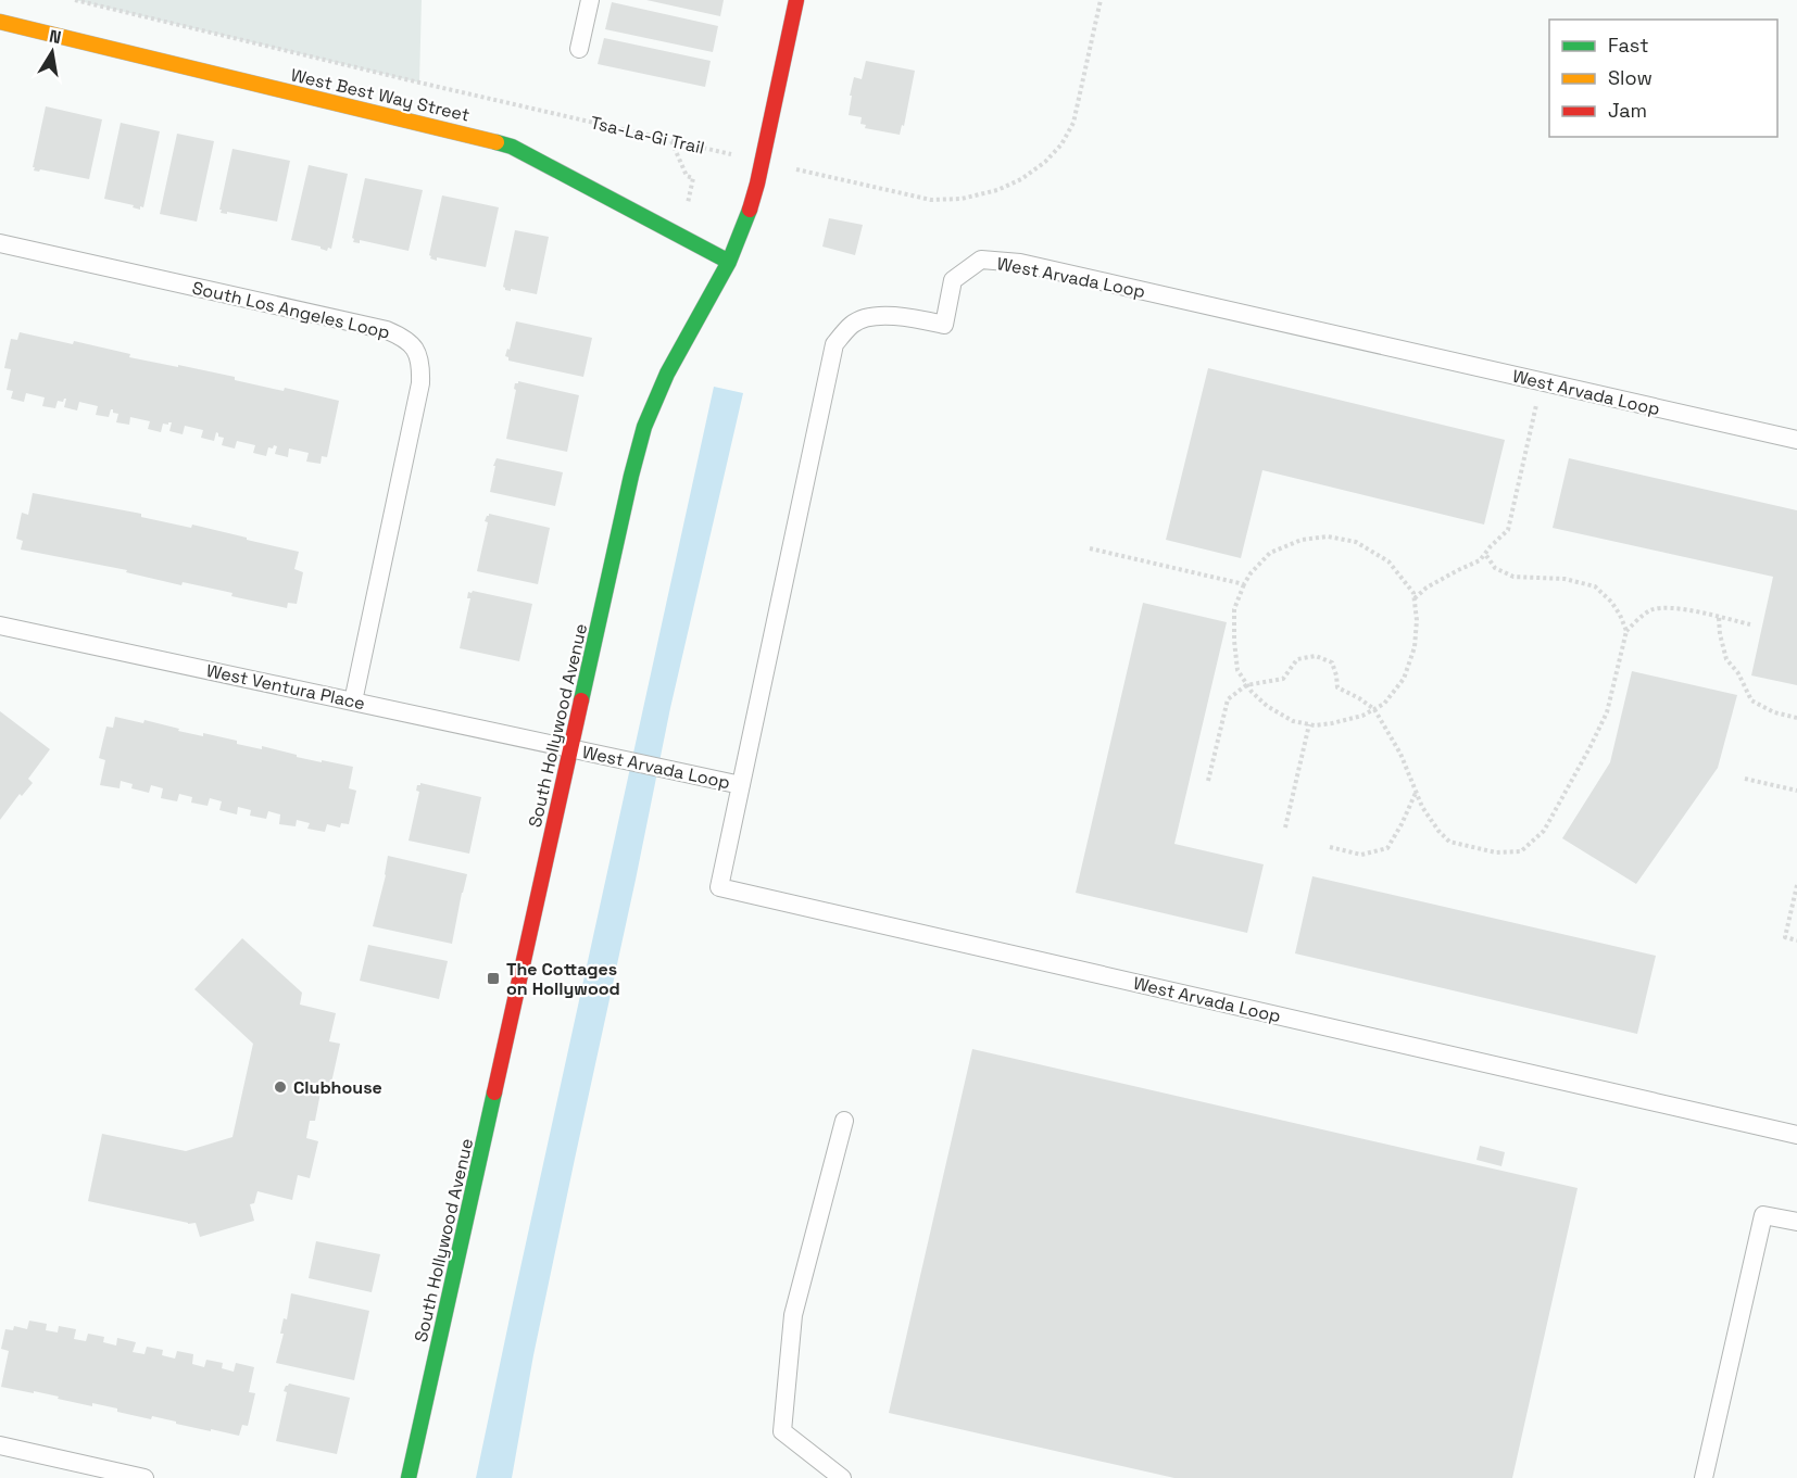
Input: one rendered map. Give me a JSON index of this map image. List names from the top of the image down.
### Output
{
  "streets": {
    "street": ["West Best Way Street", "South Hollywood Avenue"],
    "lane": ["West Arvada Loop", "South Los Angeles Loop", "West Ventura Place"],
    "path": ["Tsa-La-Gi Trail"]
  },
  "crossings": [
    ["West Best Way Street", "South Hollywood Avenue"],
    ["Tsa-La-Gi Trail", "South Hollywood Avenue"],
    ["West Arvada Loop", "West Ventura Place"],
    ["West Arvada Loop", "South Hollywood Avenue"],
    ["South Los Angeles Loop", "West Ventura Place"],
    ["West Ventura Place", "South Hollywood Avenue"]
  ],
  "places": {
    "transit": ["The Cottages on Hollywood"],
    "other": ["Clubhouse"]
  },
  "legend": ["Fast", "Slow", "Jam"],
  "north": "top"
}
